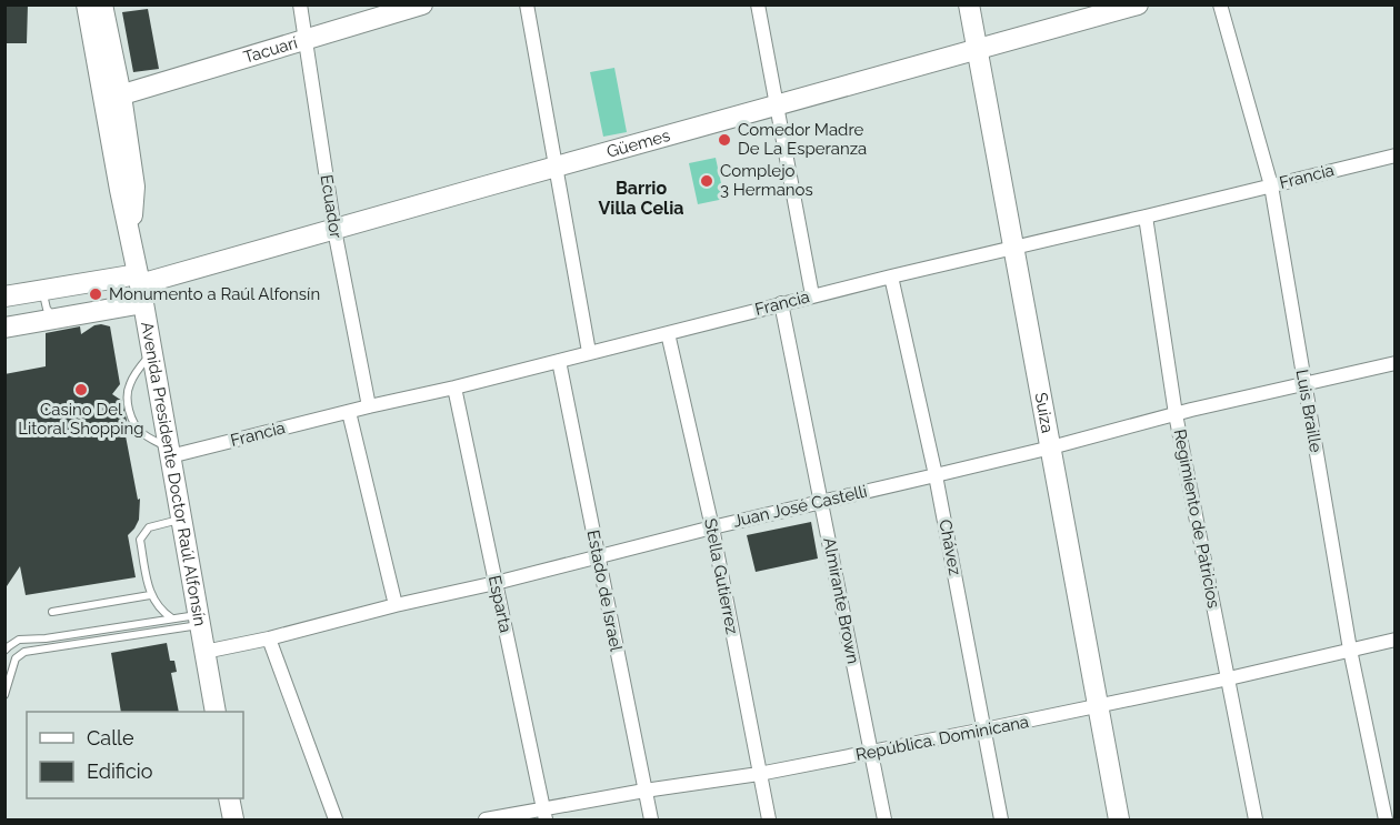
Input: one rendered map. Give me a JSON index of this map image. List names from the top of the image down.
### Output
{
  "streets": {
    "street": [
      "Tacuarí",
      "Güemes",
      "Francia",
      "Ecuador",
      "Luis Braille",
      "Suiza",
      "Avenida Presidente Doctor Raúl Alfonsín",
      "Juan José Castelli",
      "Regimiento de Patricios",
      "Chávez",
      "Stella Gutierrez",
      "Estado de Israel",
      "Almirante Brown",
      "Esparta",
      "República. Dominicana"
    ]
  },
  "crossings": [
    ["Tacuarí", "Ecuador"],
    ["Tacuarí", "Avenida Presidente Doctor Raúl Alfonsín"],
    ["Güemes", "Ecuador"],
    ["Güemes", "Suiza"],
    ["Güemes", "Avenida Presidente Doctor Raúl Alfonsín"],
    ["Francia", "Ecuador"],
    ["Francia", "Luis Braille"],
    ["Francia", "Suiza"],
    ["Francia", "Avenida Presidente Doctor Raúl Alfonsín"],
    ["Francia", "Regimiento de Patricios"],
    ["Francia", "Chávez"],
    ["Francia", "Stella Gutierrez"],
    ["Francia", "Estado de Israel"],
    ["Francia", "Almirante Brown"],
    ["Francia", "Esparta"],
    ["Luis Braille", "Juan José Castelli"],
    ["Luis Braille", "República. Dominicana"],
    ["Suiza", "Juan José Castelli"],
    ["Suiza", "República. Dominicana"],
    ["Avenida Presidente Doctor Raúl Alfonsín", "Juan José Castelli"],
    ["Juan José Castelli", "Regimiento de Patricios"],
    ["Juan José Castelli", "Chávez"],
    ["Juan José Castelli", "Stella Gutierrez"],
    ["Juan José Castelli", "Estado de Israel"],
    ["Juan José Castelli", "Almirante Brown"],
    ["Juan José Castelli", "Esparta"],
    ["Regimiento de Patricios", "República. Dominicana"],
    ["Chávez", "República. Dominicana"],
    ["Stella Gutierrez", "República. Dominicana"],
    ["Estado de Israel", "República. Dominicana"],
    ["Almirante Brown", "República. Dominicana"],
    ["Esparta", "República. Dominicana"]
  ],
  "districts": ["Barrio Villa Celia"],
  "places": [
    "Comedor Madre De La Esperanza",
    "Complejo 3 Hermanos",
    "Monumento a Raúl Alfonsín",
    "Casino Del Litoral Shopping"
  ],
  "legend": ["Calle", "Edificio"]
}
